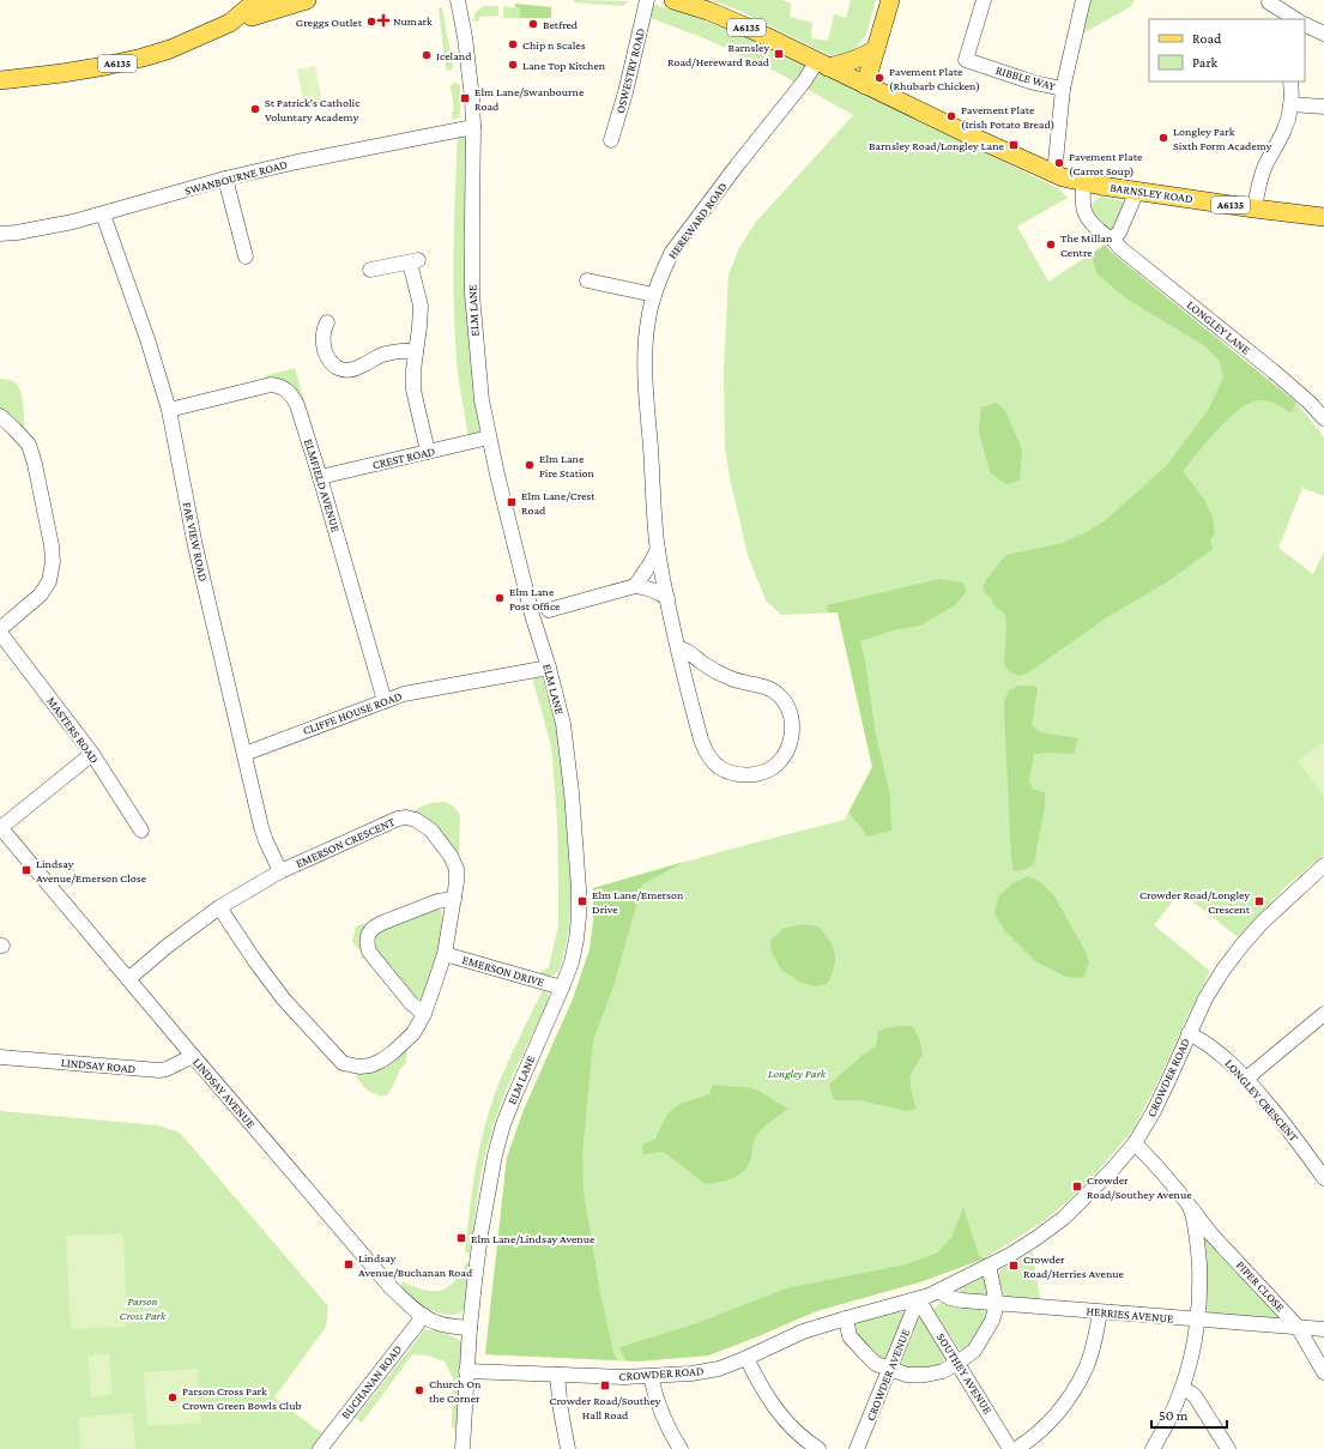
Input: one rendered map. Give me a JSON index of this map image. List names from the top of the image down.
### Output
{
  "streets": {
    "main road": ["A6135", "BARNSLEY ROAD"],
    "street": [
      "OSWESTRY ROAD",
      "RIBBLE WAY",
      "SWANBOURNE ROAD",
      "HEREWARD ROAD",
      "ELM LANE",
      "LONGLEY LANE",
      "CREST ROAD",
      "ELMFIELD AVENUE",
      "FAR VIEW ROAD",
      "CLIFFE HOUSE ROAD",
      "MASTERS ROAD",
      "EMERSON CRESCENT",
      "EMERSON DRIVE",
      "LINDSAY ROAD",
      "CROWDER ROAD",
      "LINDSAY AVENUE",
      "LONGLEY CRESCENT",
      "PIPER CLOSE",
      "HERRIES AVENUE",
      "SOUTHEY AVENUE",
      "CROWDER AVENUE",
      "BUCHANAN ROAD"
    ]
  },
  "crossings": [
    ["SWANBOURNE ROAD", "ELM LANE"],
    ["SWANBOURNE ROAD", "FAR VIEW ROAD"],
    ["BARNSLEY ROAD", "HEREWARD ROAD"],
    ["BARNSLEY ROAD", "LONGLEY LANE"],
    ["ELM LANE", "CREST ROAD"],
    ["ELM LANE", "CLIFFE HOUSE ROAD"],
    ["ELM LANE", "EMERSON DRIVE"],
    ["ELM LANE", "CROWDER ROAD"],
    ["ELM LANE", "LINDSAY AVENUE"],
    ["CREST ROAD", "ELMFIELD AVENUE"],
    ["ELMFIELD AVENUE", "FAR VIEW ROAD"],
    ["ELMFIELD AVENUE", "CLIFFE HOUSE ROAD"],
    ["FAR VIEW ROAD", "CLIFFE HOUSE ROAD"],
    ["FAR VIEW ROAD", "EMERSON CRESCENT"],
    ["EMERSON CRESCENT", "EMERSON DRIVE"],
    ["EMERSON CRESCENT", "LINDSAY AVENUE"],
    ["LINDSAY ROAD", "LINDSAY AVENUE"],
    ["CROWDER ROAD", "LONGLEY CRESCENT"],
    ["CROWDER ROAD", "PIPER CLOSE"],
    ["CROWDER ROAD", "HERRIES AVENUE"],
    ["CROWDER ROAD", "SOUTHEY AVENUE"],
    ["CROWDER ROAD", "CROWDER AVENUE"],
    ["LINDSAY AVENUE", "BUCHANAN ROAD"],
    ["PIPER CLOSE", "HERRIES AVENUE"],
    ["SOUTHEY AVENUE", "CROWDER AVENUE"]
  ],
  "parks": ["Longley Park", "Parson Cross Park"],
  "places": {
    "health": ["Numark"],
    "other": [
      "Greggs Outlet",
      "Betfred",
      "Chip n Scales",
      "Iceland",
      "Lane Top Kitchen",
      "Pavement Plate (Rhubarb Chicken)",
      "St Patrick's Catholic Voluntary Academy",
      "Pavement Plate (Irish Potato Bread)",
      "Longley Park Sixth Form Academy",
      "Pavement Plate (Carrot Soup)",
      "The Millan Centre",
      "Elm Lane Fire Station",
      "Elm Lane Post Office",
      "Church On the Corner",
      "Parson Cross Park Crown Green Bowls Club"
    ],
    "transit": [
      "Barnsley Road/Hereward Road",
      "Elm Lane/Swanbourne Road",
      "Barnsley Road/Longley Lane",
      "Elm Lane/Crest Road",
      "Lindsay Avenue/Emerson Close",
      "Elm Lane/Emerson Drive",
      "Crowder Road/Longley Crescent",
      "Crowder Road/Southey Avenue",
      "Elm Lane/Lindsay Avenue",
      "Lindsay Avenue/Buchanan Road",
      "Crowder Road/Herries Avenue",
      "Crowder Road/Southey Hall Road"
    ]
  },
  "legend": ["Road", "Park"],
  "scale_bar": "50 m"
}
